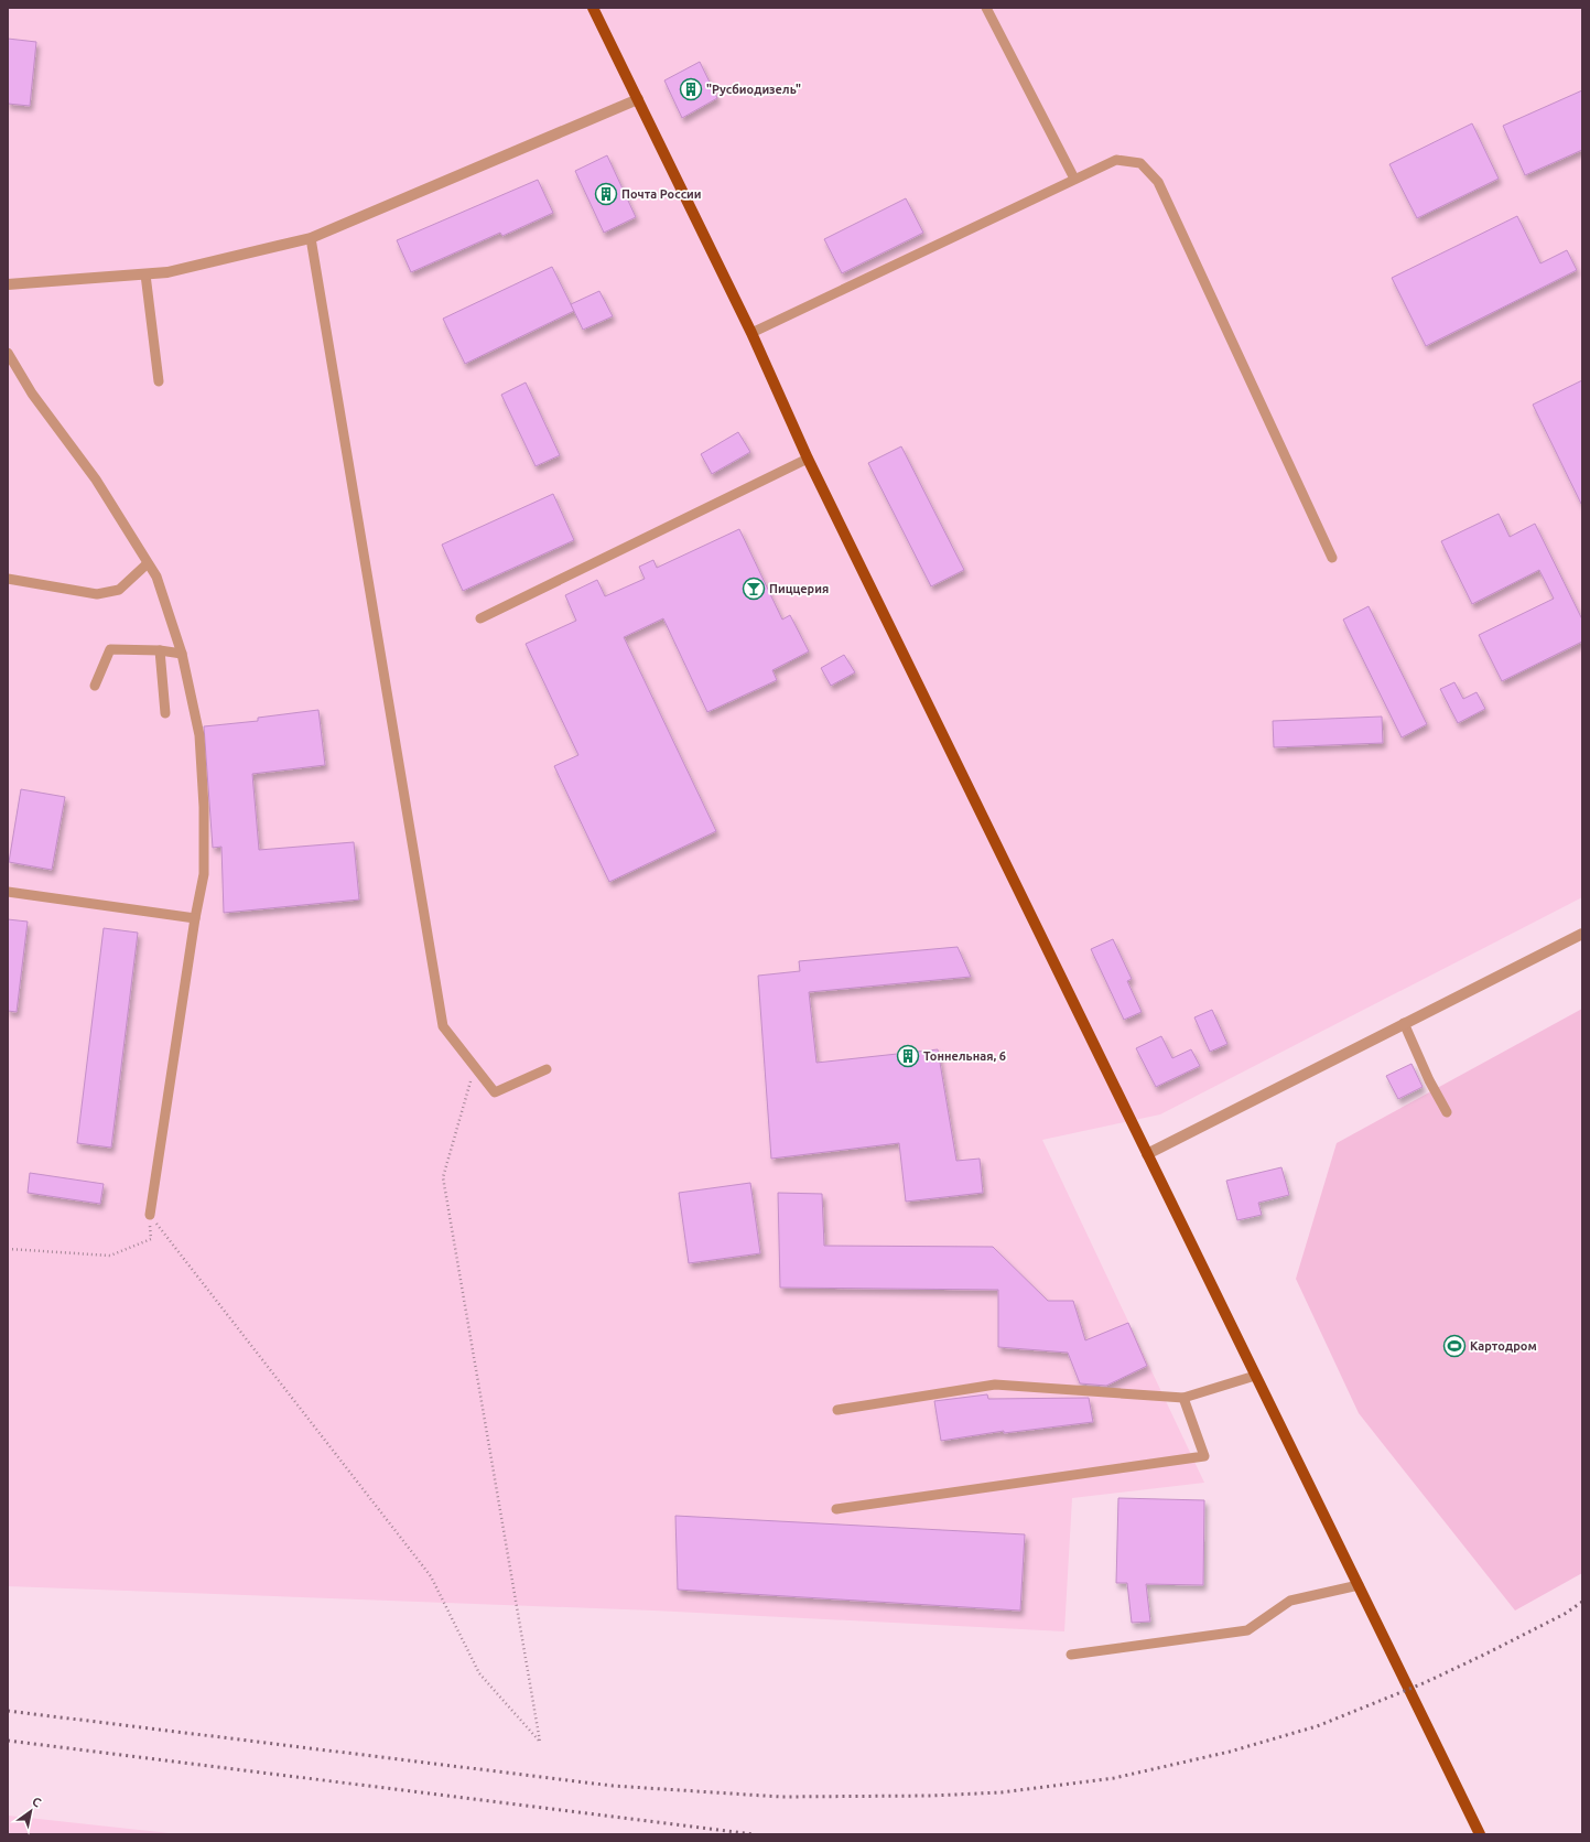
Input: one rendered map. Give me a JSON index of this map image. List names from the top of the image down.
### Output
{
  "places": {
    "building": ["\"Русбиодизель\"", "Почта России", "Тоннельная, 6"],
    "bar": ["Пиццерия"],
    "sports": ["Картодром"]
  },
  "north": "top right"
}
